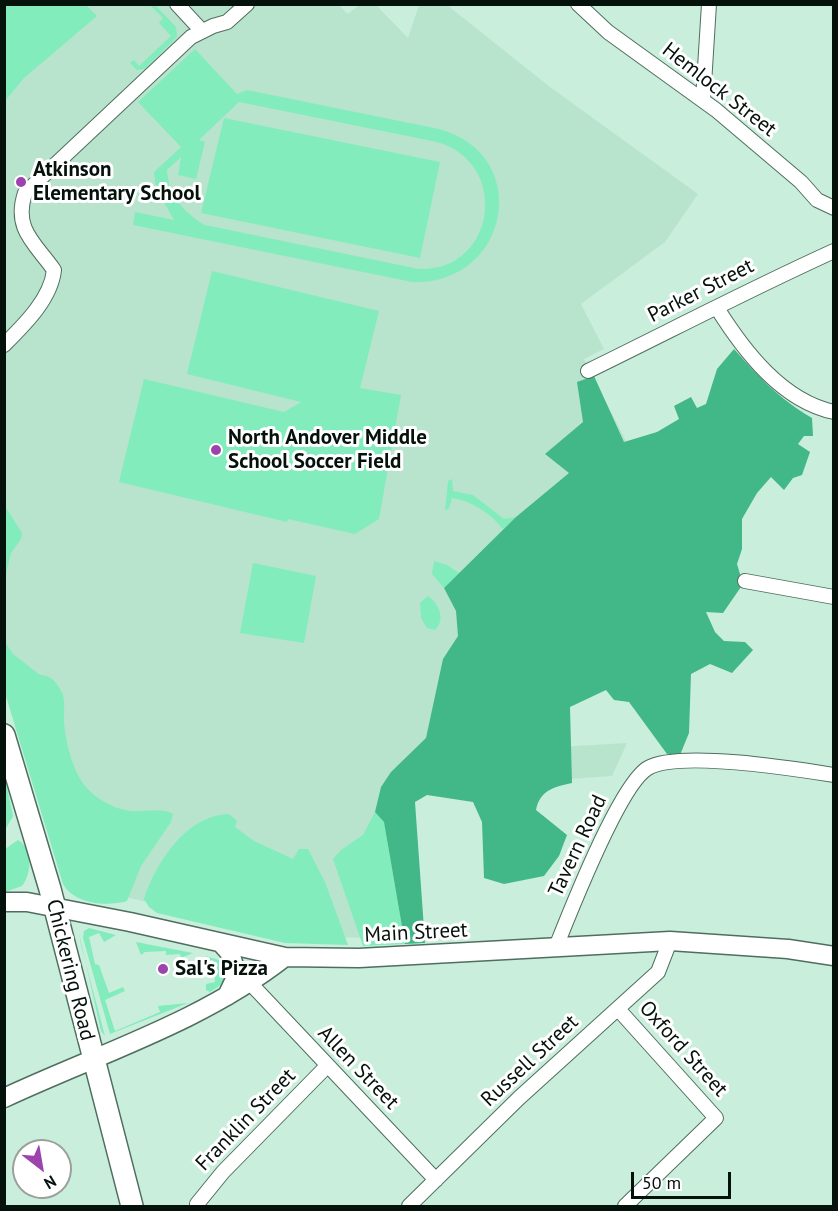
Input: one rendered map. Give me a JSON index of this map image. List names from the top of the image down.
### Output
{
  "streets": {
    "main road": ["Main Street", "Chickering Road"],
    "street": [
      "Hemlock Street",
      "Parker Street",
      "Tavern Road",
      "Oxford Street",
      "Russell Street",
      "Allen Street",
      "Franklin Street"
    ]
  },
  "crossings": [
    ["Tavern Road", "Main Street"],
    ["Main Street", "Chickering Road"],
    ["Main Street", "Russell Street"],
    ["Oxford Street", "Russell Street"],
    ["Russell Street", "Allen Street"],
    ["Allen Street", "Franklin Street"]
  ],
  "places": ["Atkinson Elementary School", "North Andover Middle School Soccer Field", "Sal's Pizza"],
  "scale_bar": "50 m",
  "north": "bottom right"
}
